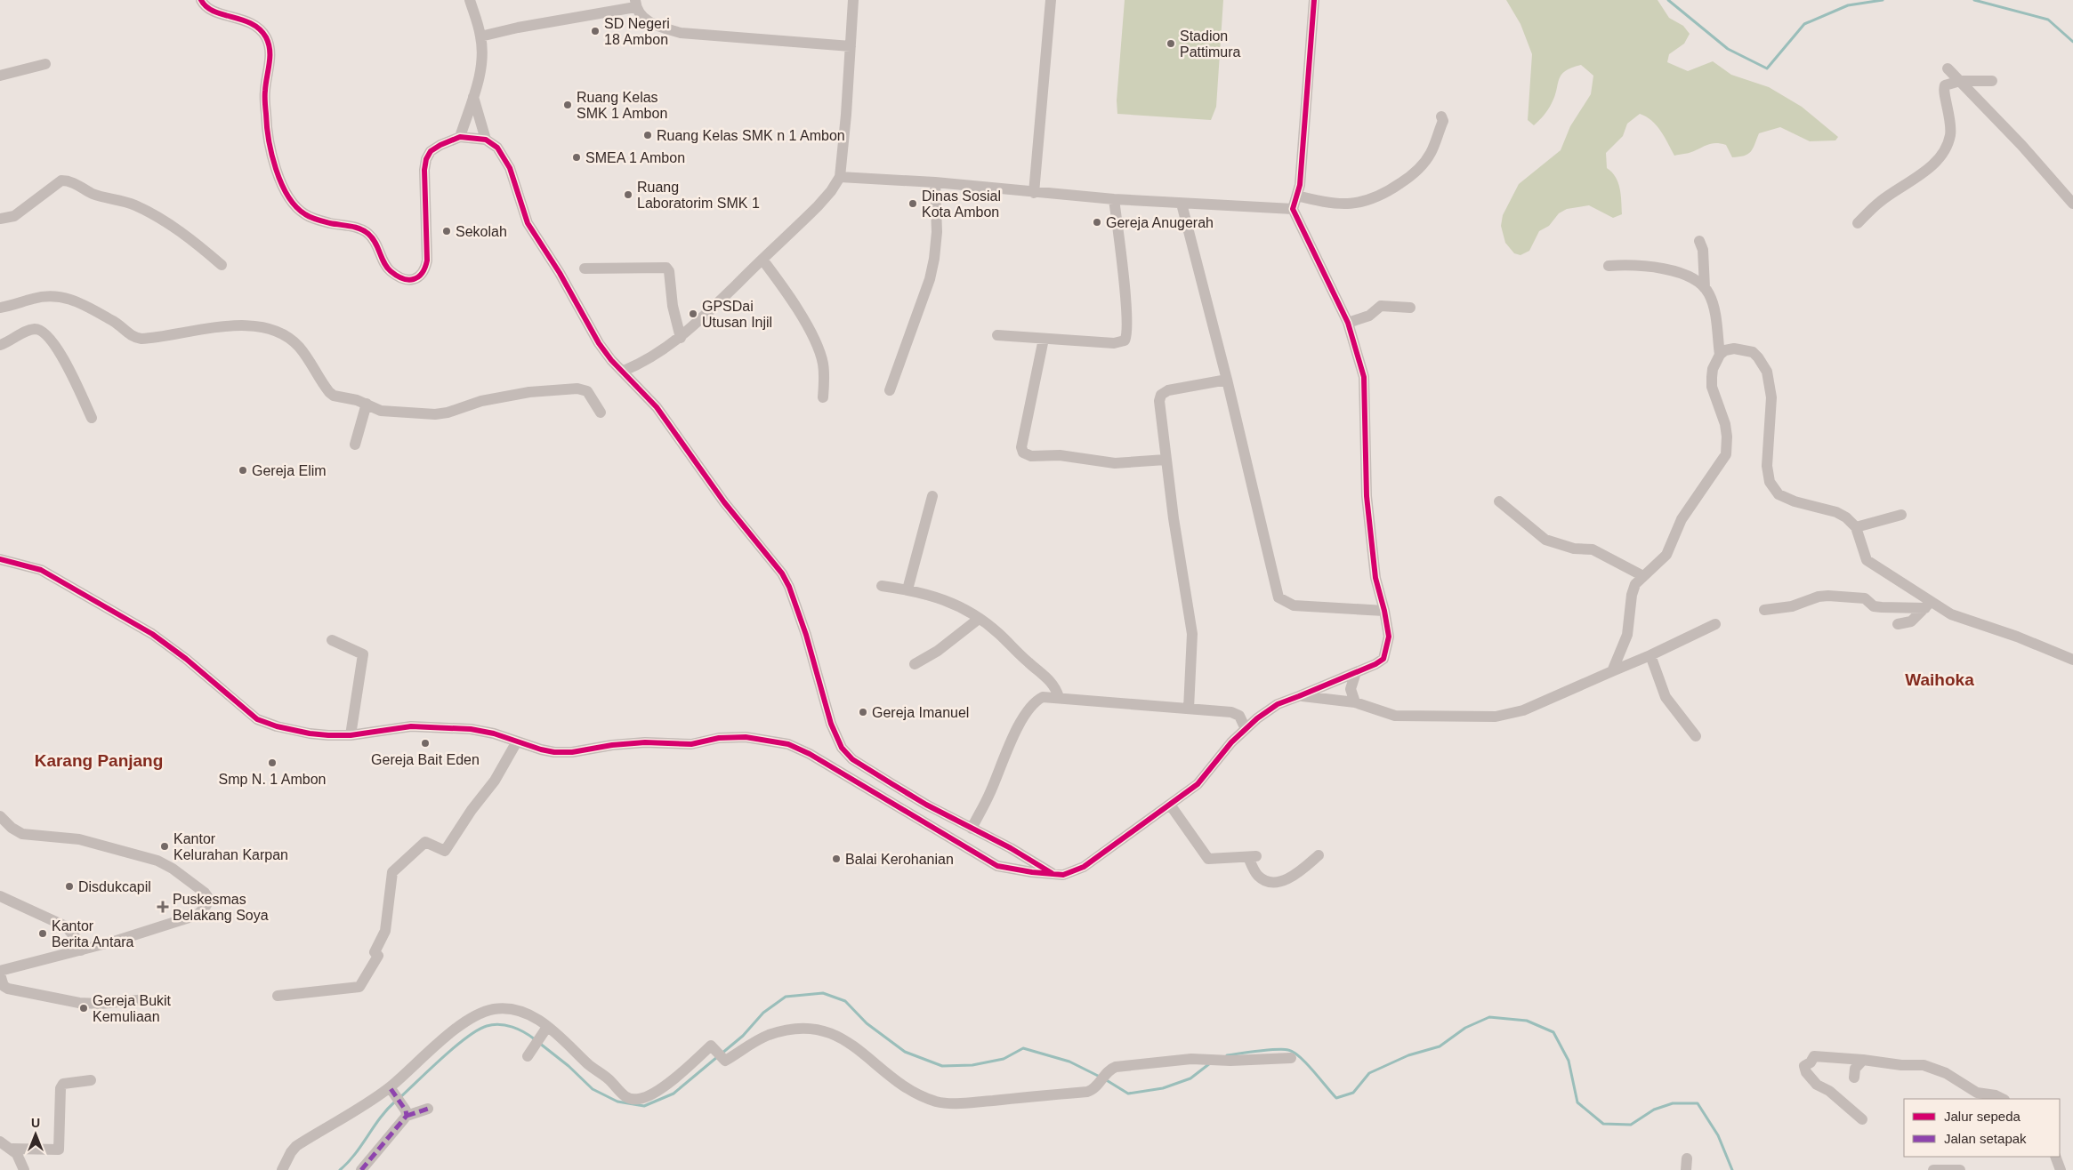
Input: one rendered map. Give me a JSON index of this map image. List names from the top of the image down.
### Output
{
  "districts": ["Waihoka", "Karang Panjang"],
  "places": {
    "other": [
      "SD Negeri 18 Ambon",
      "Stadion Pattimura",
      "Ruang Kelas SMK 1 Ambon",
      "Ruang Kelas SMK n 1 Ambon",
      "SMEA 1 Ambon",
      "Ruang Laboratorim SMK 1",
      "Dinas Sosial Kota Ambon",
      "Gereja Anugerah",
      "Sekolah",
      "GPSDai Utusan Injil",
      "Gereja Elim",
      "Gereja Imanuel",
      "Gereja Bait Eden",
      "Smp N. 1 Ambon",
      "Kantor Kelurahan Karpan",
      "Balai Kerohanian",
      "Disdukcapil",
      "Kantor Berita Antara",
      "Gereja Bukit Kemuliaan"
    ],
    "health": ["Puskesmas Belakang Soya"]
  },
  "legend": ["Jalur sepeda", "Jalan setapak"],
  "north": "top"
}
